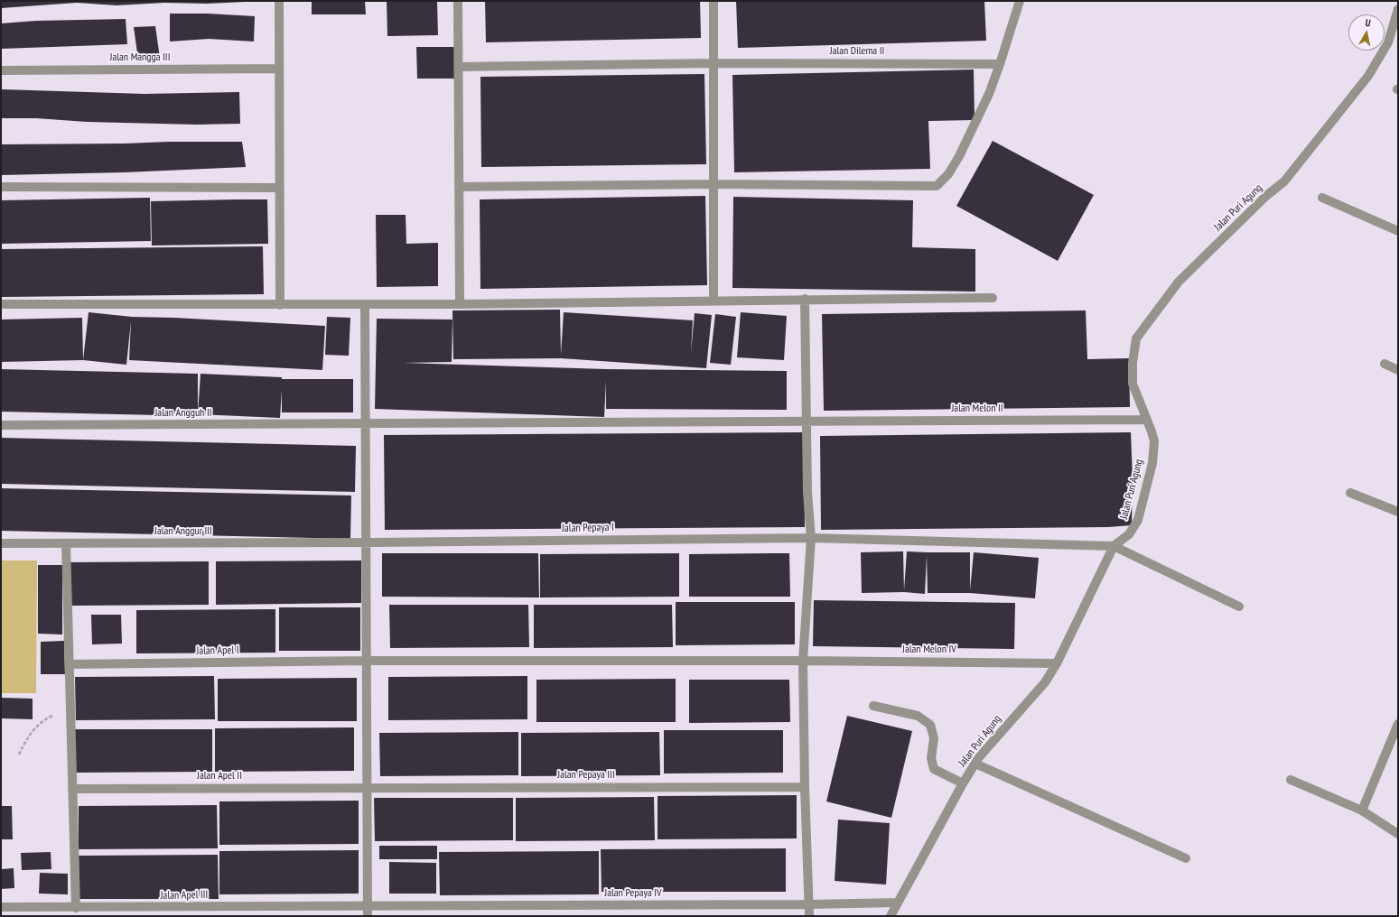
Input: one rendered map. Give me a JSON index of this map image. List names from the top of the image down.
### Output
{
  "streets": {
    "street": [
      "Jalan Dilema II",
      "Jalan Mangga III",
      "Jalan Puri Agung",
      "Jalan Melon II",
      "Jalan Angguh II",
      "Jalan Pepaya I",
      "Jalan Anggur III",
      "Jalan Melon IV",
      "Jalan Apel I",
      "Jalan Pepaya III",
      "Jalan Apel II",
      "Jalan Pepaya IV",
      "Jalan Apel III"
    ]
  },
  "crossings": [
    ["Jalan Puri Agung", "Jalan Melon II"],
    ["Jalan Puri Agung", "Jalan Pepaya I"],
    ["Jalan Puri Agung", "Jalan Melon IV"],
    ["Jalan Puri Agung", "Jalan Pepaya IV"],
    ["Jalan Melon II", "Jalan Angguh II"],
    ["Jalan Pepaya I", "Jalan Anggur III"],
    ["Jalan Melon IV", "Jalan Apel I"],
    ["Jalan Pepaya III", "Jalan Apel II"],
    ["Jalan Pepaya IV", "Jalan Apel III"]
  ],
  "north": "top"
}
